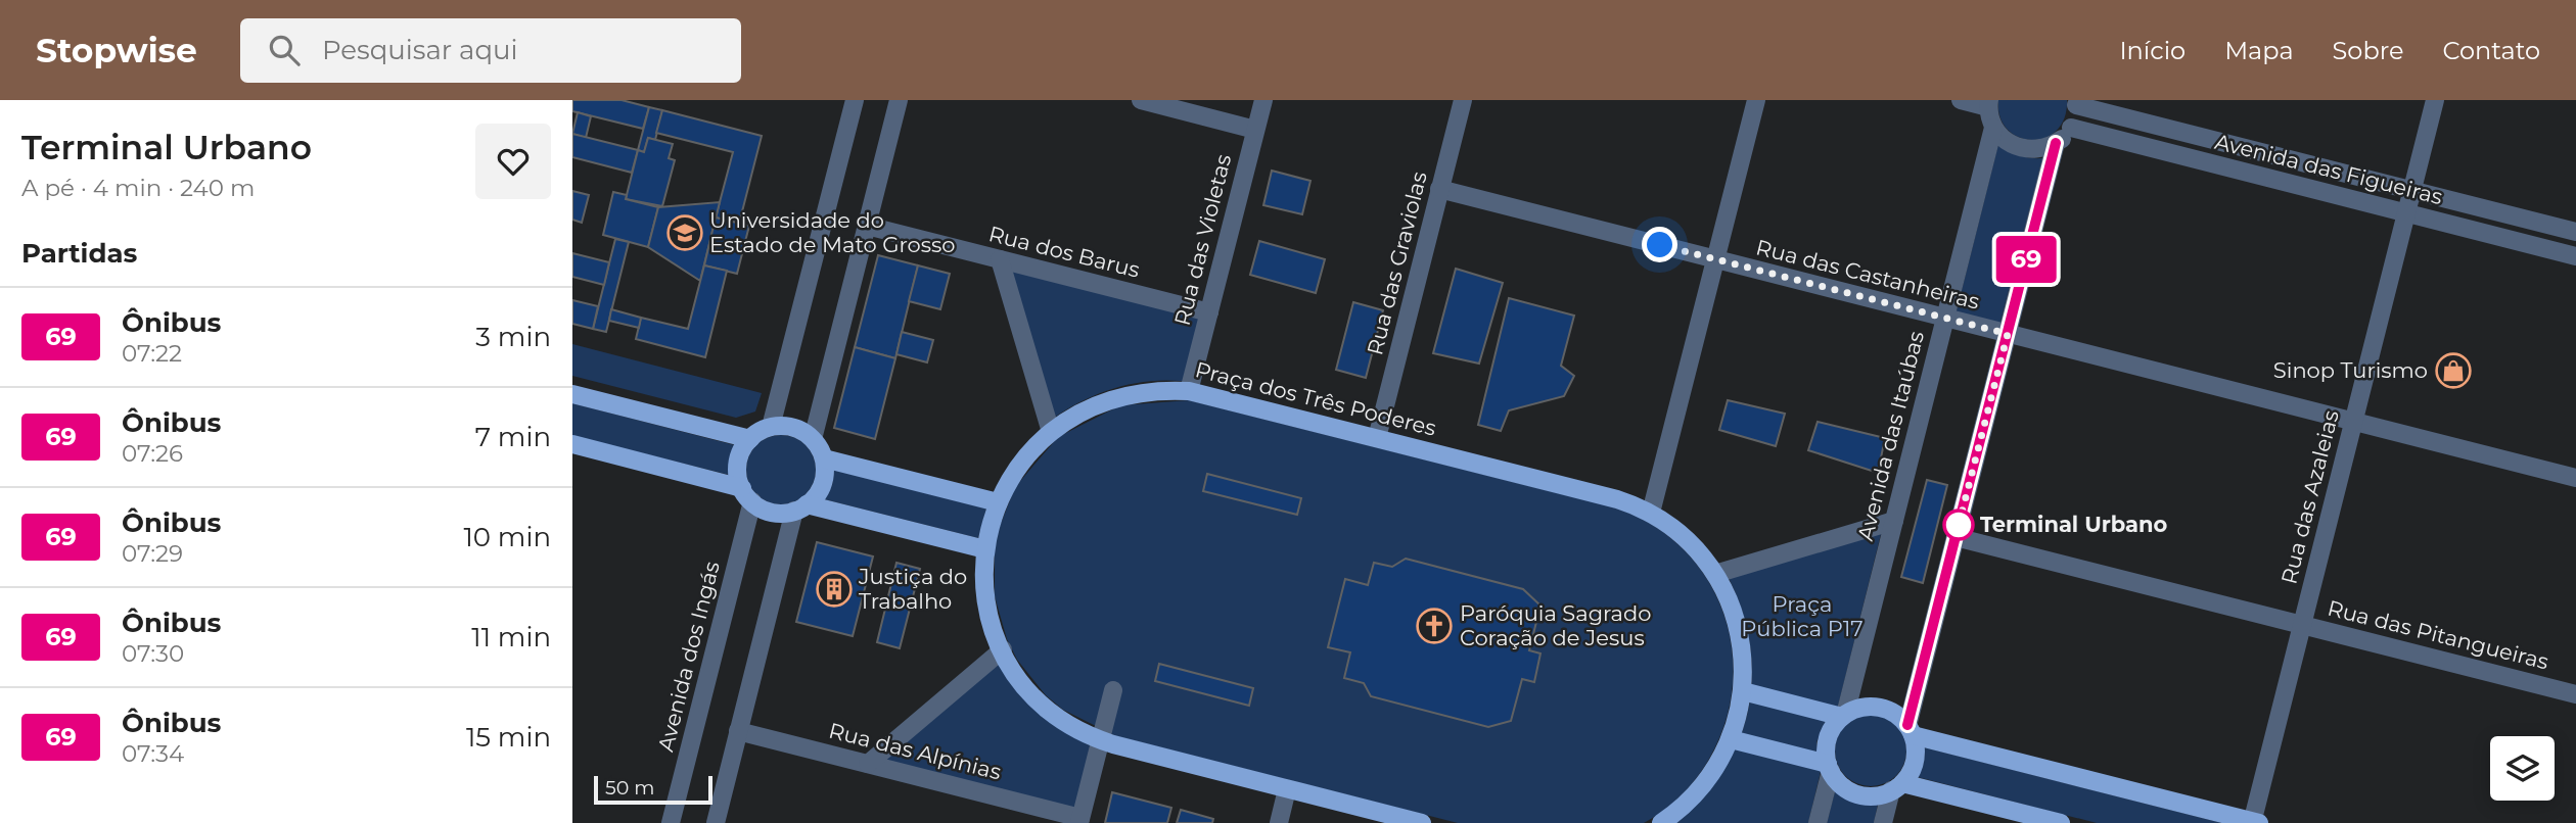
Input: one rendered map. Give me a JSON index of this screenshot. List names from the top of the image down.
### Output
{
  "streets": {
    "main road": ["Praça dos Três Poderes"],
    "street": [
      "Avenida das Figueiras",
      "Rua das Violetas",
      "Rua dos Barus",
      "Rua das Graviolas",
      "Rua das Castanheiras",
      "Avenida das Itaúbas",
      "Rua das Azaleias",
      "Rua das Pitangueiras",
      "Avenida dos Ingás",
      "Rua das Alpínias"
    ]
  },
  "crossings": [
    ["Avenida das Figueiras", "Rua das Azaleias"],
    ["Rua das Violetas", "Rua dos Barus"],
    ["Rua das Violetas", "Praça dos Três Poderes"],
    ["Rua das Graviolas", "Rua das Castanheiras"],
    ["Rua das Graviolas", "Praça dos Três Poderes"],
    ["Rua das Castanheiras", "Avenida das Itaúbas"],
    ["Rua das Castanheiras", "Rua das Azaleias"],
    ["Rua das Azaleias", "Rua das Pitangueiras"]
  ],
  "parks": ["Praça Pública P17"],
  "places": {
    "school or university": ["Universidade do Estado de Mato Grosso"],
    "shop": ["Sinop Turismo"],
    "other": ["Terminal Urbano"],
    "building": ["Justiça do Trabalho"],
    "church": ["Paróquia Sagrado Coração de Jesus"]
  },
  "lines": ["bus line 69"],
  "scale_bar": "50 m",
  "page": {
    "header": "Stopwise",
    "search": "Pesquisar aqui",
    "nav": [
      "Início",
      "Mapa",
      "Sobre",
      "Contato"
    ],
    "heading": [
      ["Terminal Urbano", "A pé · 4 min · 240 m"],
      "Partidas"
    ],
    "on_map": "69",
    "list": [
      {
        "mark": "69",
        "name": "Ônibus",
        "note": "07:22",
        "value": "3 min"
      },
      {
        "mark": "69",
        "name": "Ônibus",
        "note": "07:26",
        "value": "7 min"
      },
      {
        "mark": "69",
        "name": "Ônibus",
        "note": "07:29",
        "value": "10 min"
      },
      {
        "mark": "69",
        "name": "Ônibus",
        "note": "07:30",
        "value": "11 min"
      },
      {
        "mark": "69",
        "name": "Ônibus",
        "note": "07:34",
        "value": "15 min"
      }
    ],
    "scale": "50 m"
  }
}
